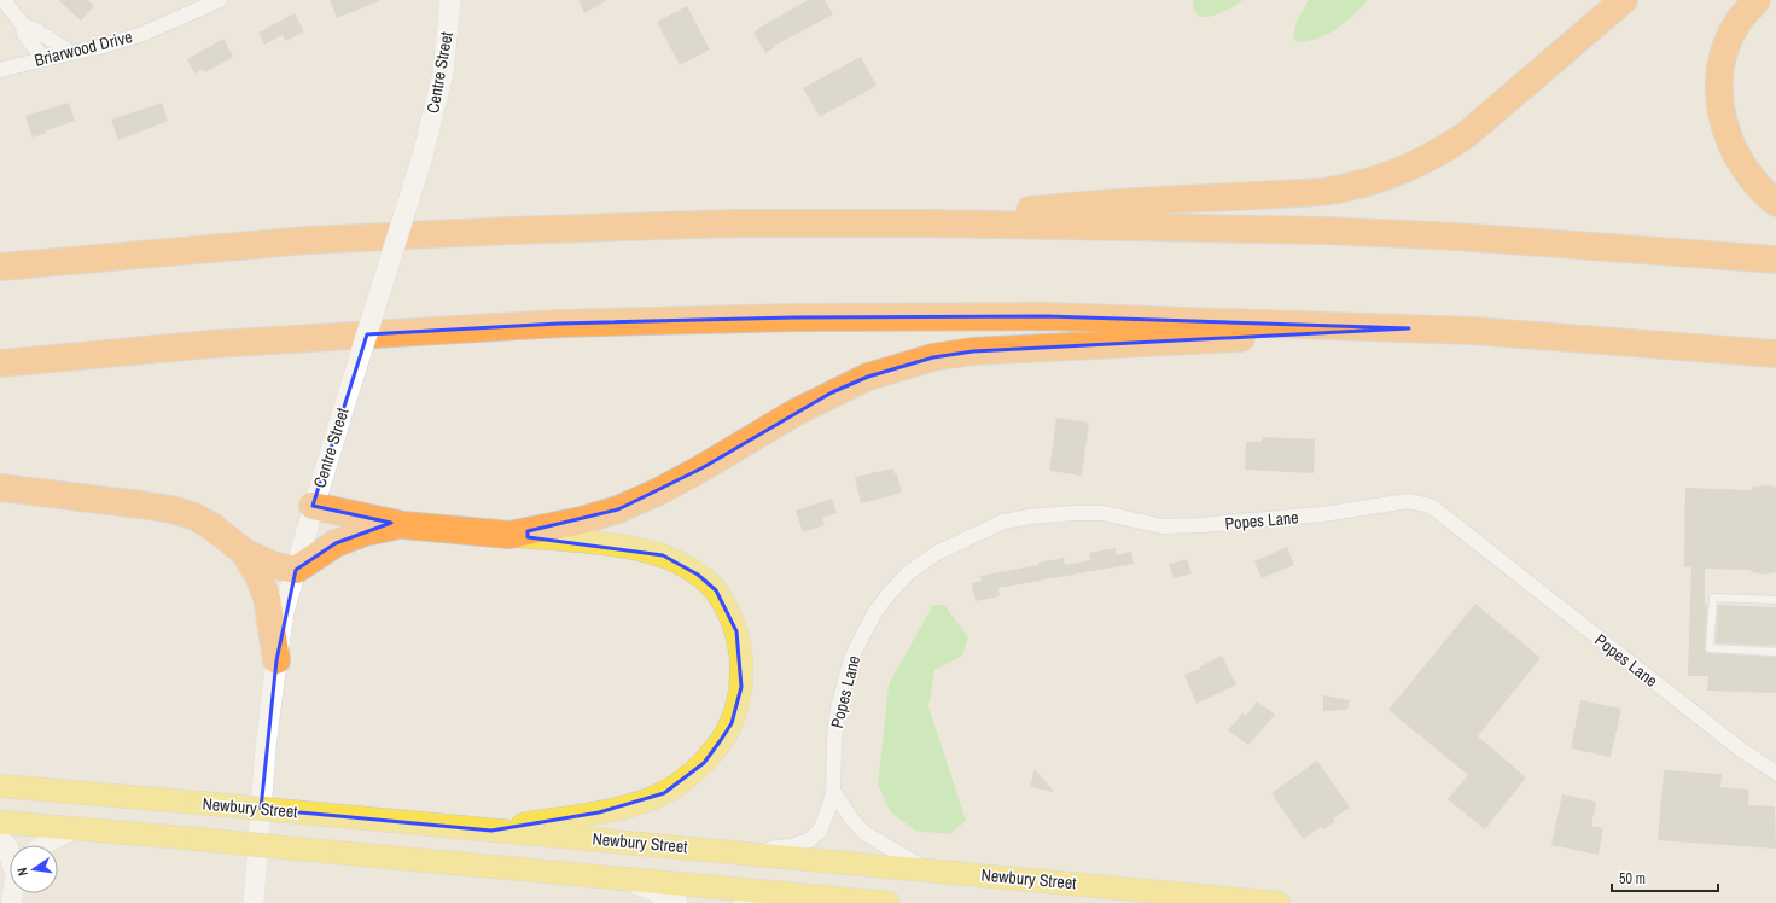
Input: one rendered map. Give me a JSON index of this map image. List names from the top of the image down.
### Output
{
  "streets": {
    "main road": ["Centre Street", "Newbury Street"],
    "street": ["Briarwood Drive", "Popes Lane"]
  },
  "crossings": [
    ["Popes Lane", "Newbury Street"]
  ],
  "scale_bar": "50 m",
  "north": "left"
}
